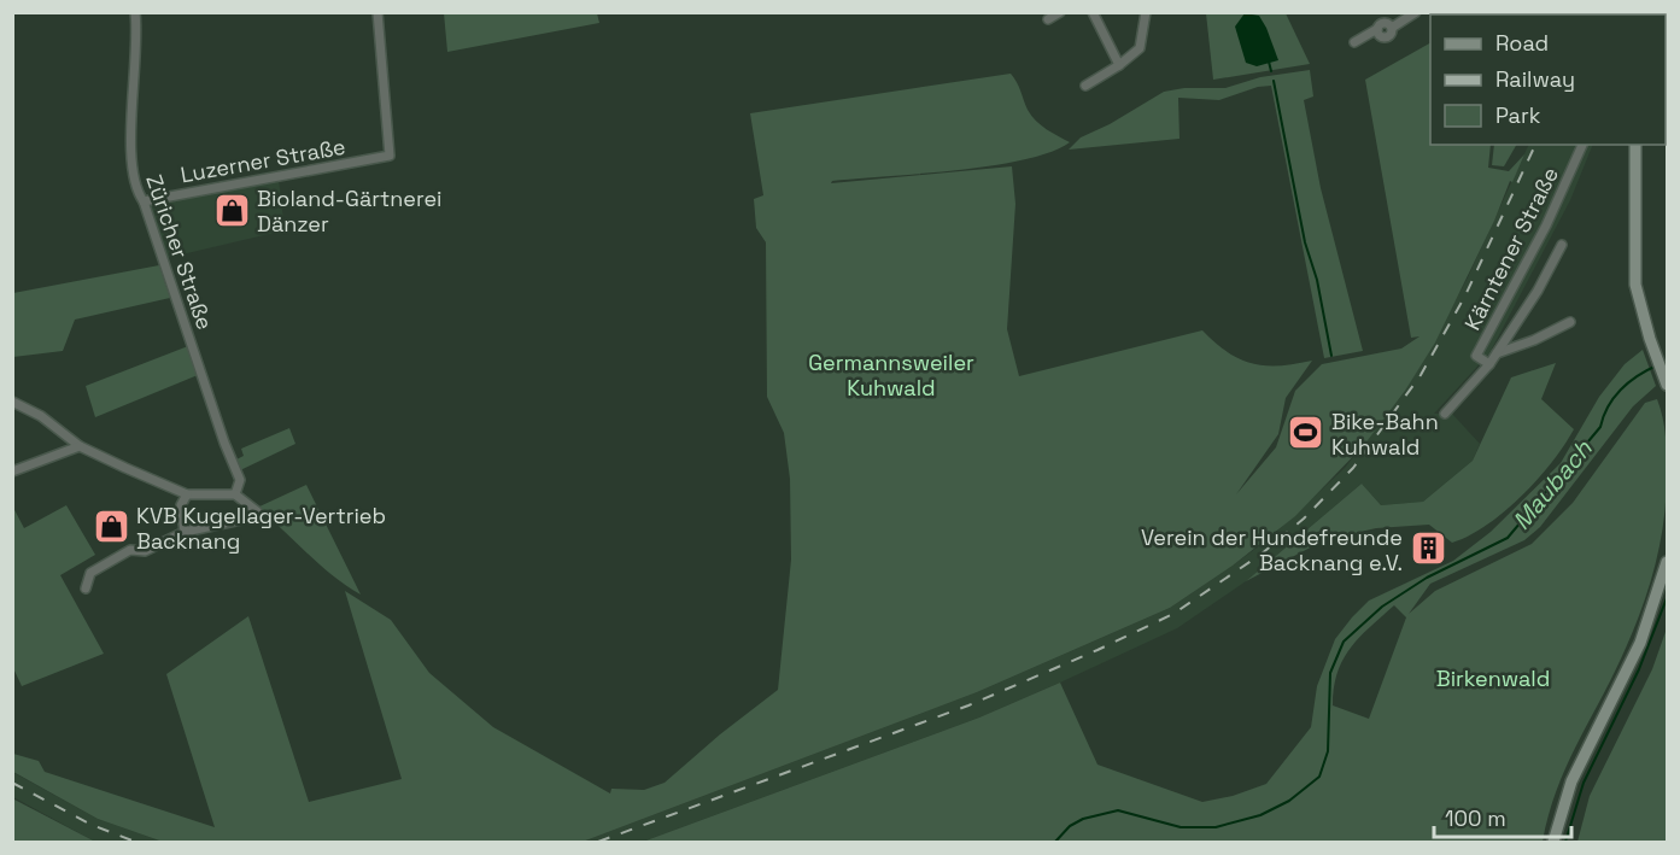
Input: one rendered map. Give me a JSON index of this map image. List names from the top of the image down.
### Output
{
  "streets": {
    "street": ["Luzerner Straße", "Kärntener Straße", "Züricher Straße"]
  },
  "crossings": [
    ["Luzerner Straße", "Züricher Straße"]
  ],
  "water": ["Maubach"],
  "parks": ["Germannsweiler Kuhwald", "Birkenwald"],
  "places": {
    "shop": ["Bioland-Gärtnerei Dänzer", "KVB Kugellager-Vertrieb Backnang"],
    "sports": ["Bike-Bahn Kuhwald"],
    "building": ["Verein der Hundefreunde Backnang e.V."]
  },
  "legend": ["Road", "Railway", "Park"],
  "scale_bar": "100 m"
}
